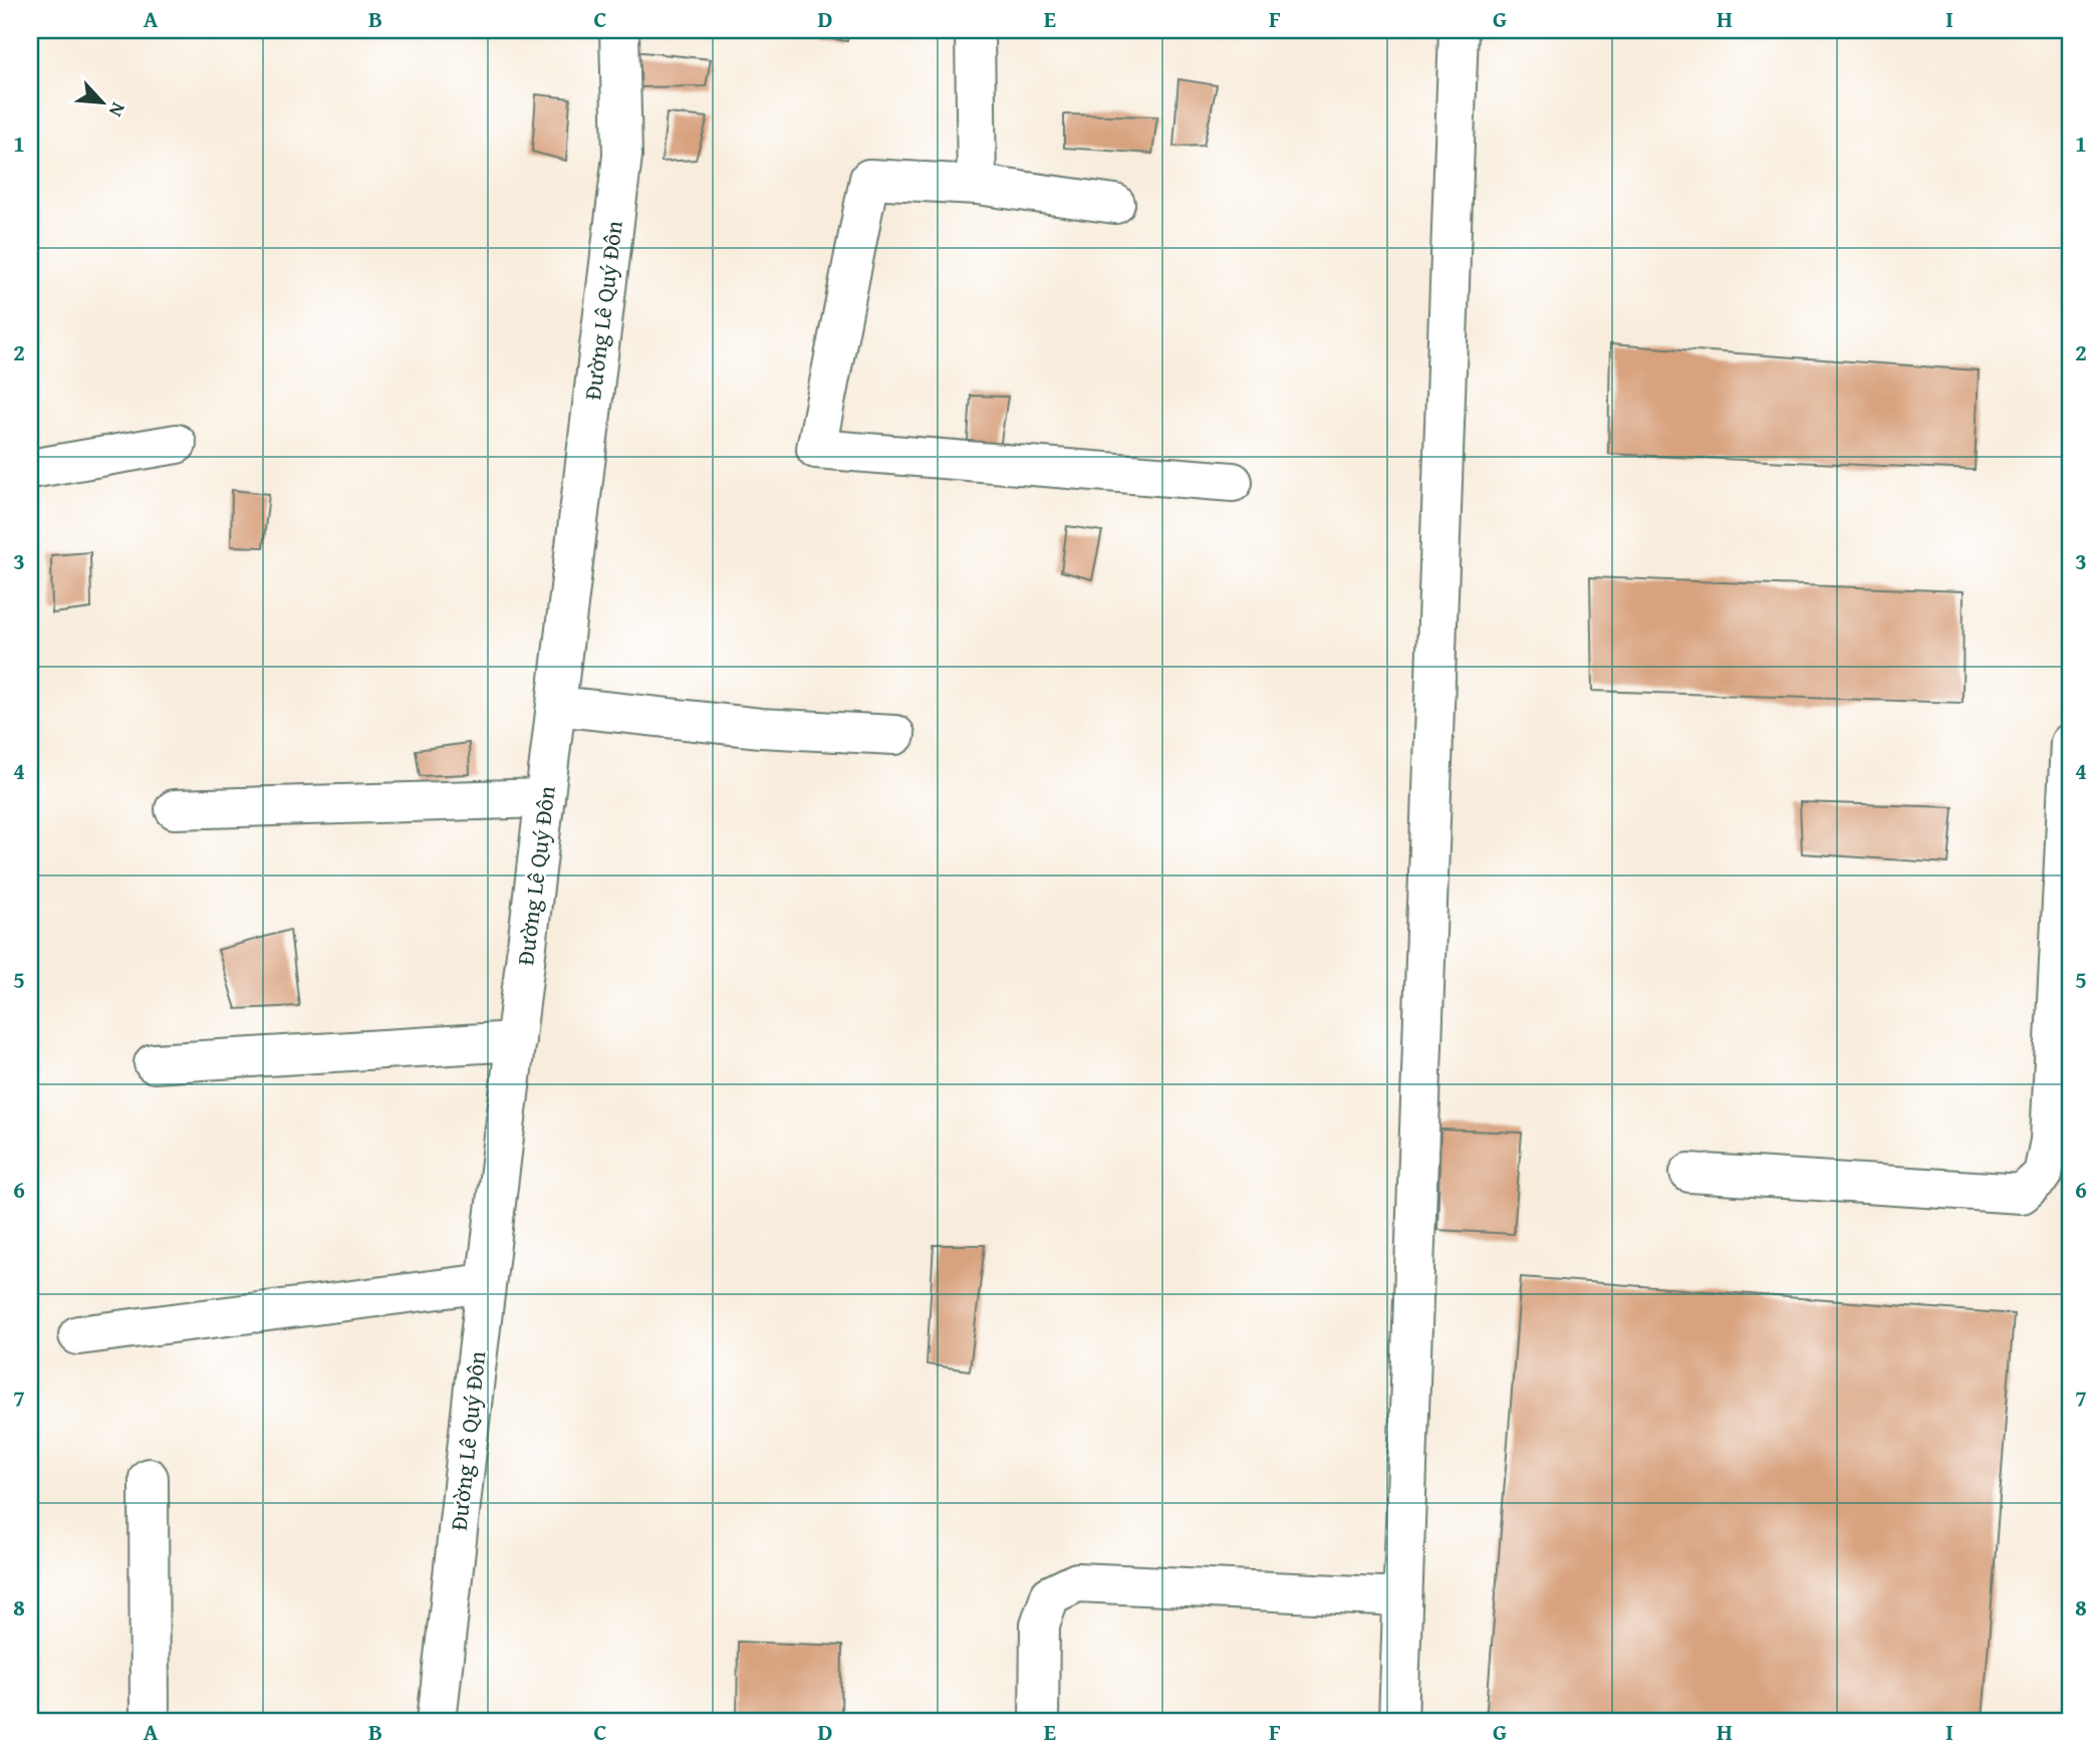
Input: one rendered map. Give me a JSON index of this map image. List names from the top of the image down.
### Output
{
  "streets": {
    "street": ["Đường Lê Quý Đôn"]
  },
  "north": "bottom right",
  "grid": {
    "columns": [
      "A",
      "B",
      "C",
      "D",
      "E",
      "F",
      "G",
      "H",
      "I"
    ],
    "rows": [
      "1",
      "2",
      "3",
      "4",
      "5",
      "6",
      "7",
      "8"
    ]
  }
}
